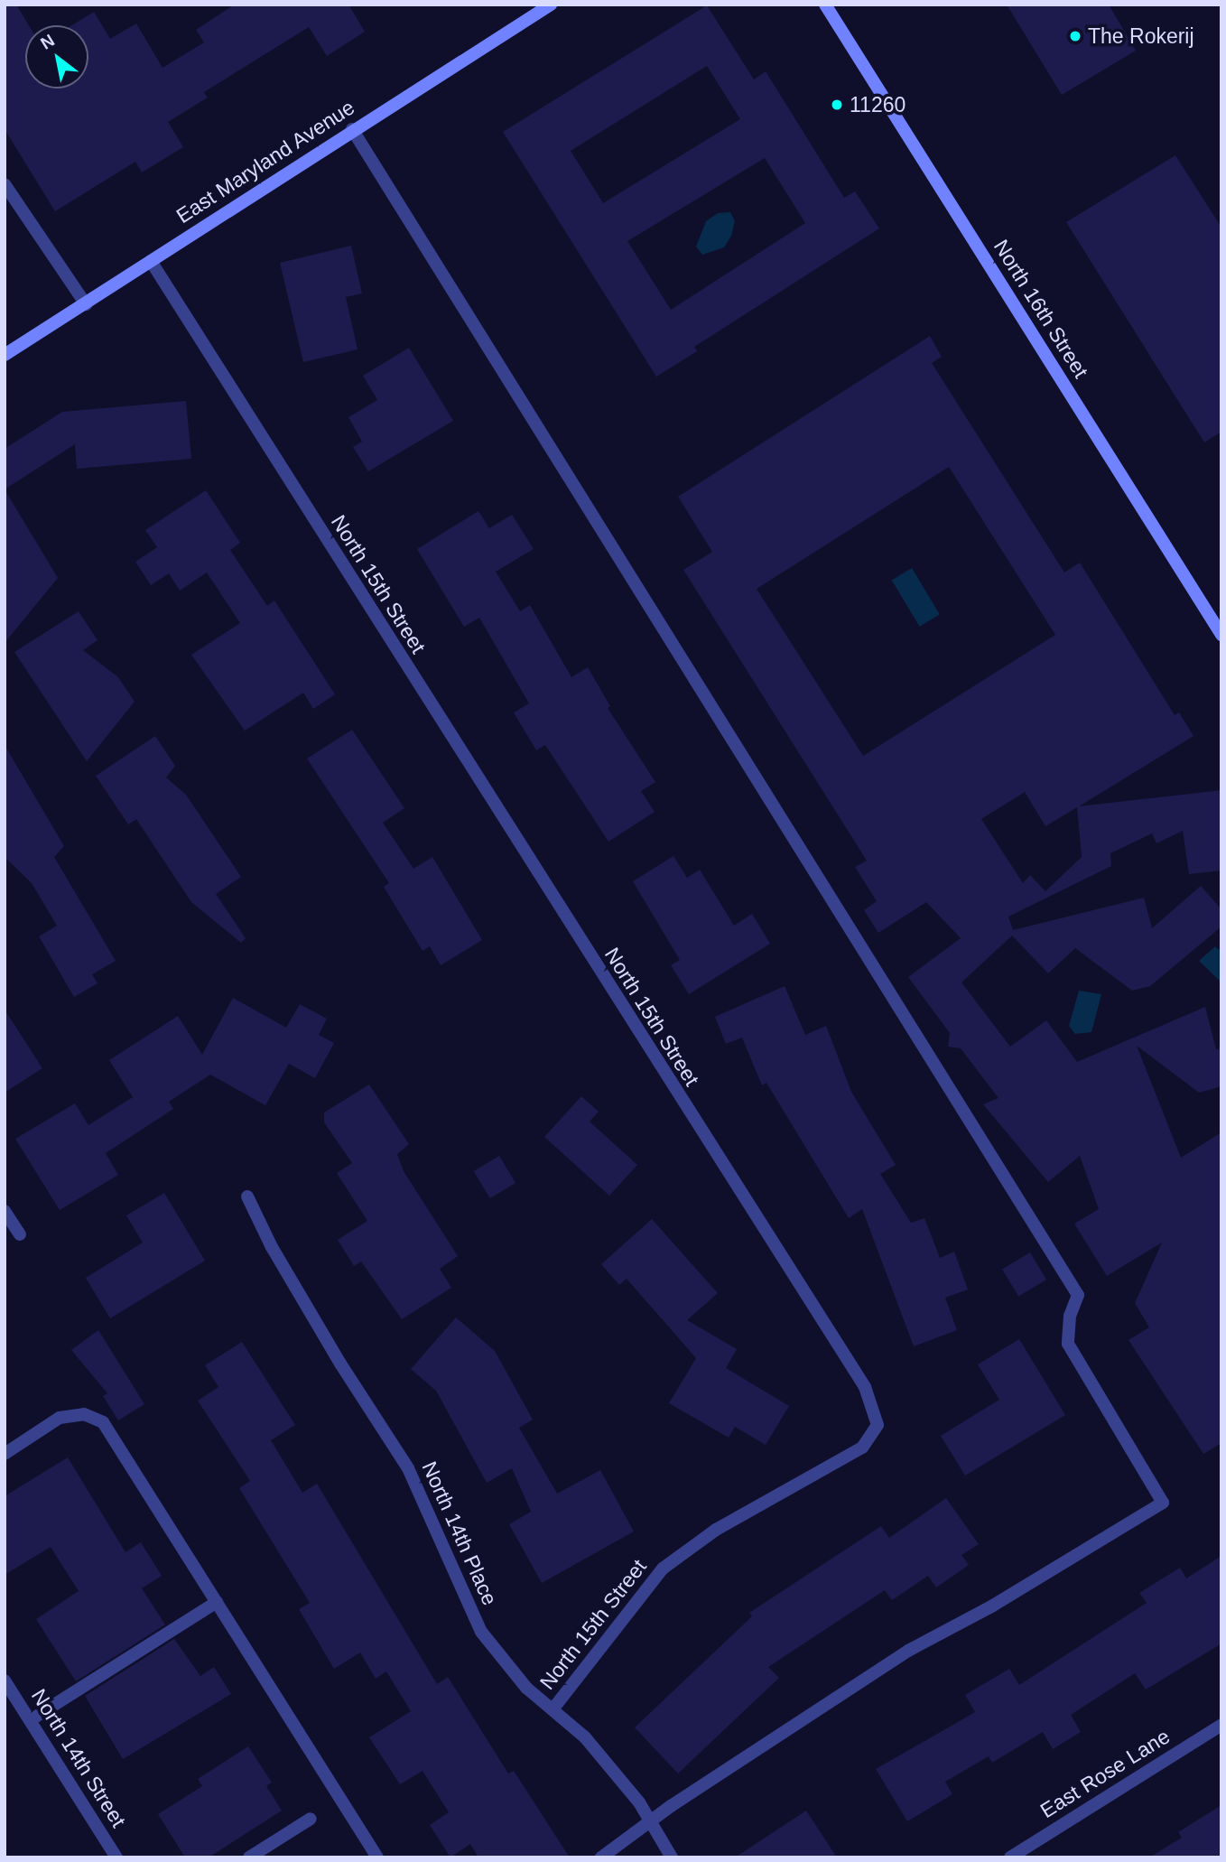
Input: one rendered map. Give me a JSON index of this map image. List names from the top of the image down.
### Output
{
  "streets": {
    "main road": ["East Maryland Avenue", "North 16th Street"],
    "street": [
      "North 15th Street",
      "North 14th Place",
      "North 14th Street",
      "East Rose Lane"
    ]
  },
  "crossings": [
    ["East Maryland Avenue", "North 15th Street"],
    ["North 15th Street", "North 14th Place"]
  ],
  "places": ["The Rokerij", "11260"],
  "north": "top left"
}
